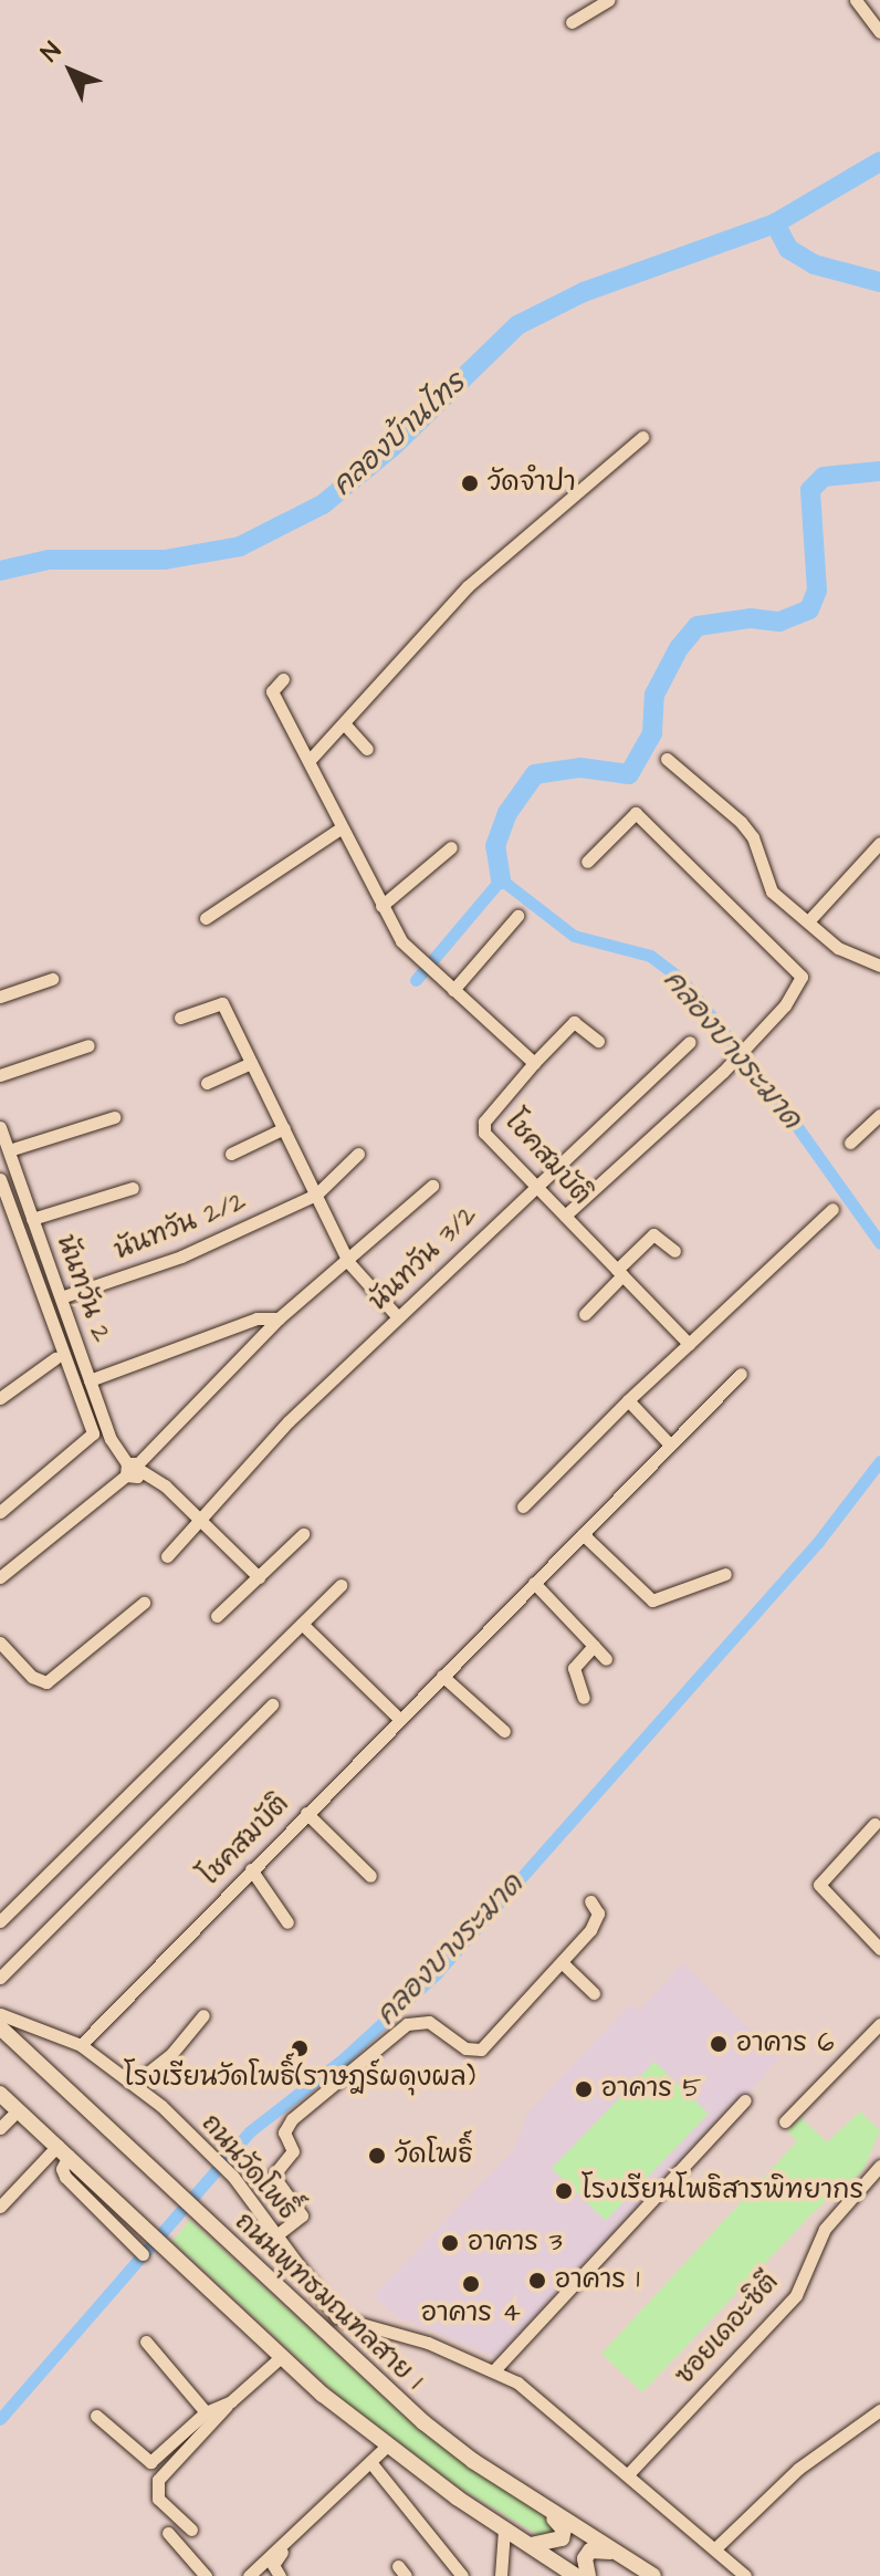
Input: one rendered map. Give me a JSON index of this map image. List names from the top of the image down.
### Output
{
  "streets": {
    "main road": ["ถนนพุทธมณฑลสาย 1"],
    "street": [
      "โชคสมบัติ",
      "นันทวัน 2/2",
      "นันทวัน 3/2",
      "นันทวัน 2",
      "ถนนวัดโพธิ์",
      "ซอยเดอะซิตี"
    ]
  },
  "crossings": [
    ["โชคสมบัติ", "นันทวัน 3/2"],
    ["โชคสมบัติ", "ถนนวัดโพธิ์"],
    ["นันทวัน 2/2", "นันทวัน 2"]
  ],
  "water": ["คลองบ้านไทร", "คลองบางระมาด"],
  "places": [
    "วัดจำปา",
    "อาคาร 6",
    "โรงเรียนวัดโพธิ์(ราษฎร์ผดุงผล)",
    "อาคาร 5",
    "วัดโพธิ์",
    "โรงเรียนโพธิสารพิทยากร",
    "อาคาร 3",
    "อาคาร 1",
    "อาคาร 4"
  ],
  "north": "top left"
}
